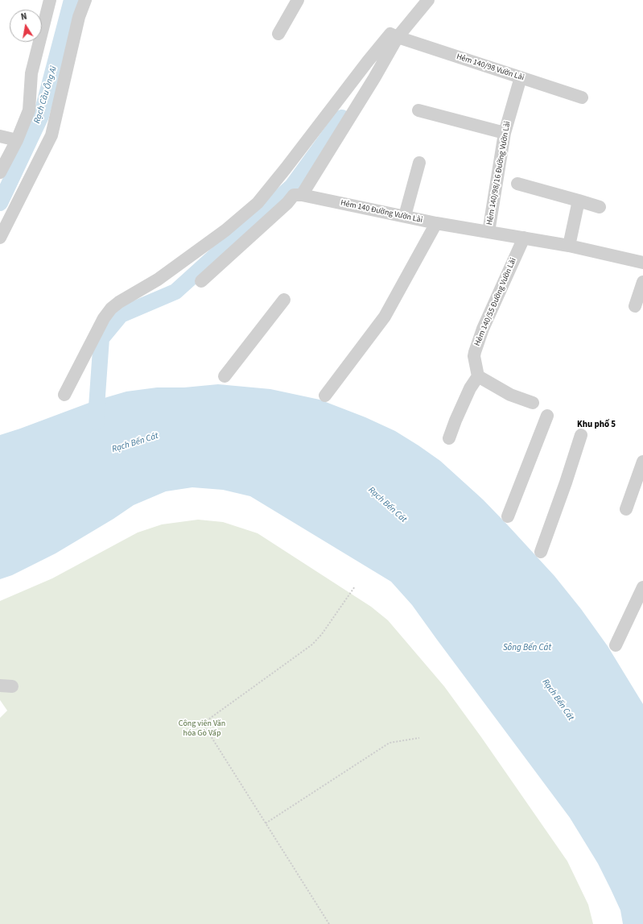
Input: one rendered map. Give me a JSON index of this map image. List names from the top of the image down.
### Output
{
  "streets": {
    "street": [
      "Hẻm 140/98 Vườn Lài",
      "Hẻm 140/98/16 Đường Vườn Lài",
      "Hẻm 140 Đường Vườn Lài",
      "Hẻm 140/55 Đường Vườn Lài"
    ]
  },
  "crossings": [
    ["Hẻm 140/98 Vườn Lài", "Hẻm 140/98/16 Đường Vườn Lài"],
    ["Hẻm 140/98/16 Đường Vườn Lài", "Hẻm 140 Đường Vườn Lài"],
    ["Hẻm 140 Đường Vườn Lài", "Hẻm 140/55 Đường Vườn Lài"]
  ],
  "districts": ["Khu phố 5"],
  "water": ["Rạch Cầu Ông Ai", "Rạch Bến Cát", "Sông Bến Cát"],
  "parks": ["Công viên Văn hóa Gò Vấp"],
  "north": "top"
}
